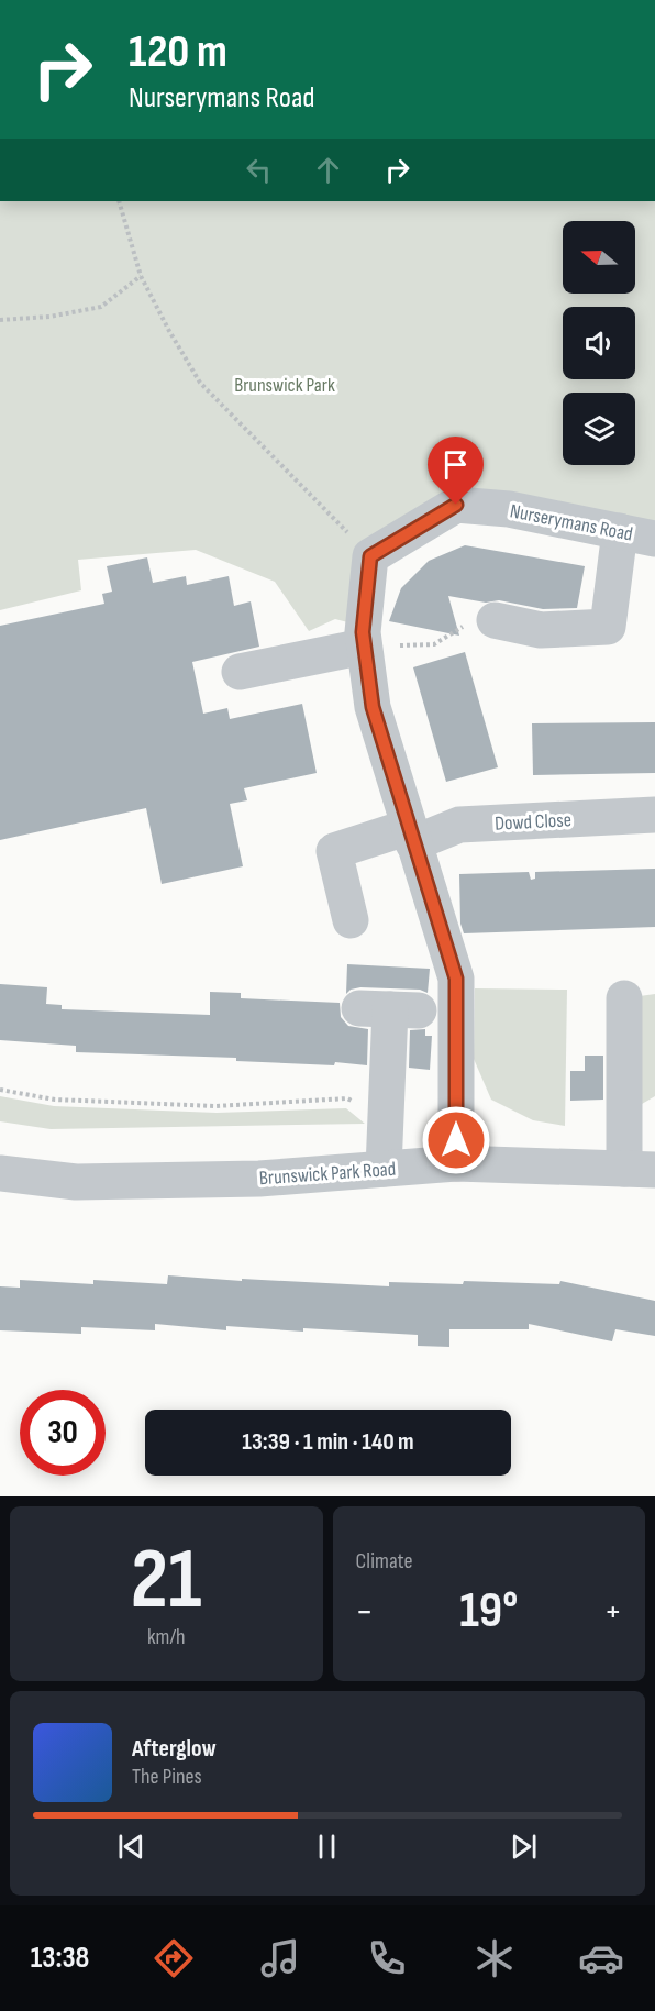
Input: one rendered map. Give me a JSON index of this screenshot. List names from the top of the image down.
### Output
{
  "streets": {
    "street": ["Nurserymans Road", "Dowd Close", "Brunswick Park Road"]
  },
  "parks": ["Brunswick Park"],
  "north": "left",
  "page": {
    "turn": ["120 m", "Nurserymans Road"],
    "limit": "30",
    "trip": "13:39 · 1 min · 140 m",
    "tile": [
      ["21", "km/h"],
      "Climate"
    ],
    "heat": ["−", "19°", "+"],
    "song": ["Afterglow", "The Pines"],
    "tabs": "13:38"
  }
}
